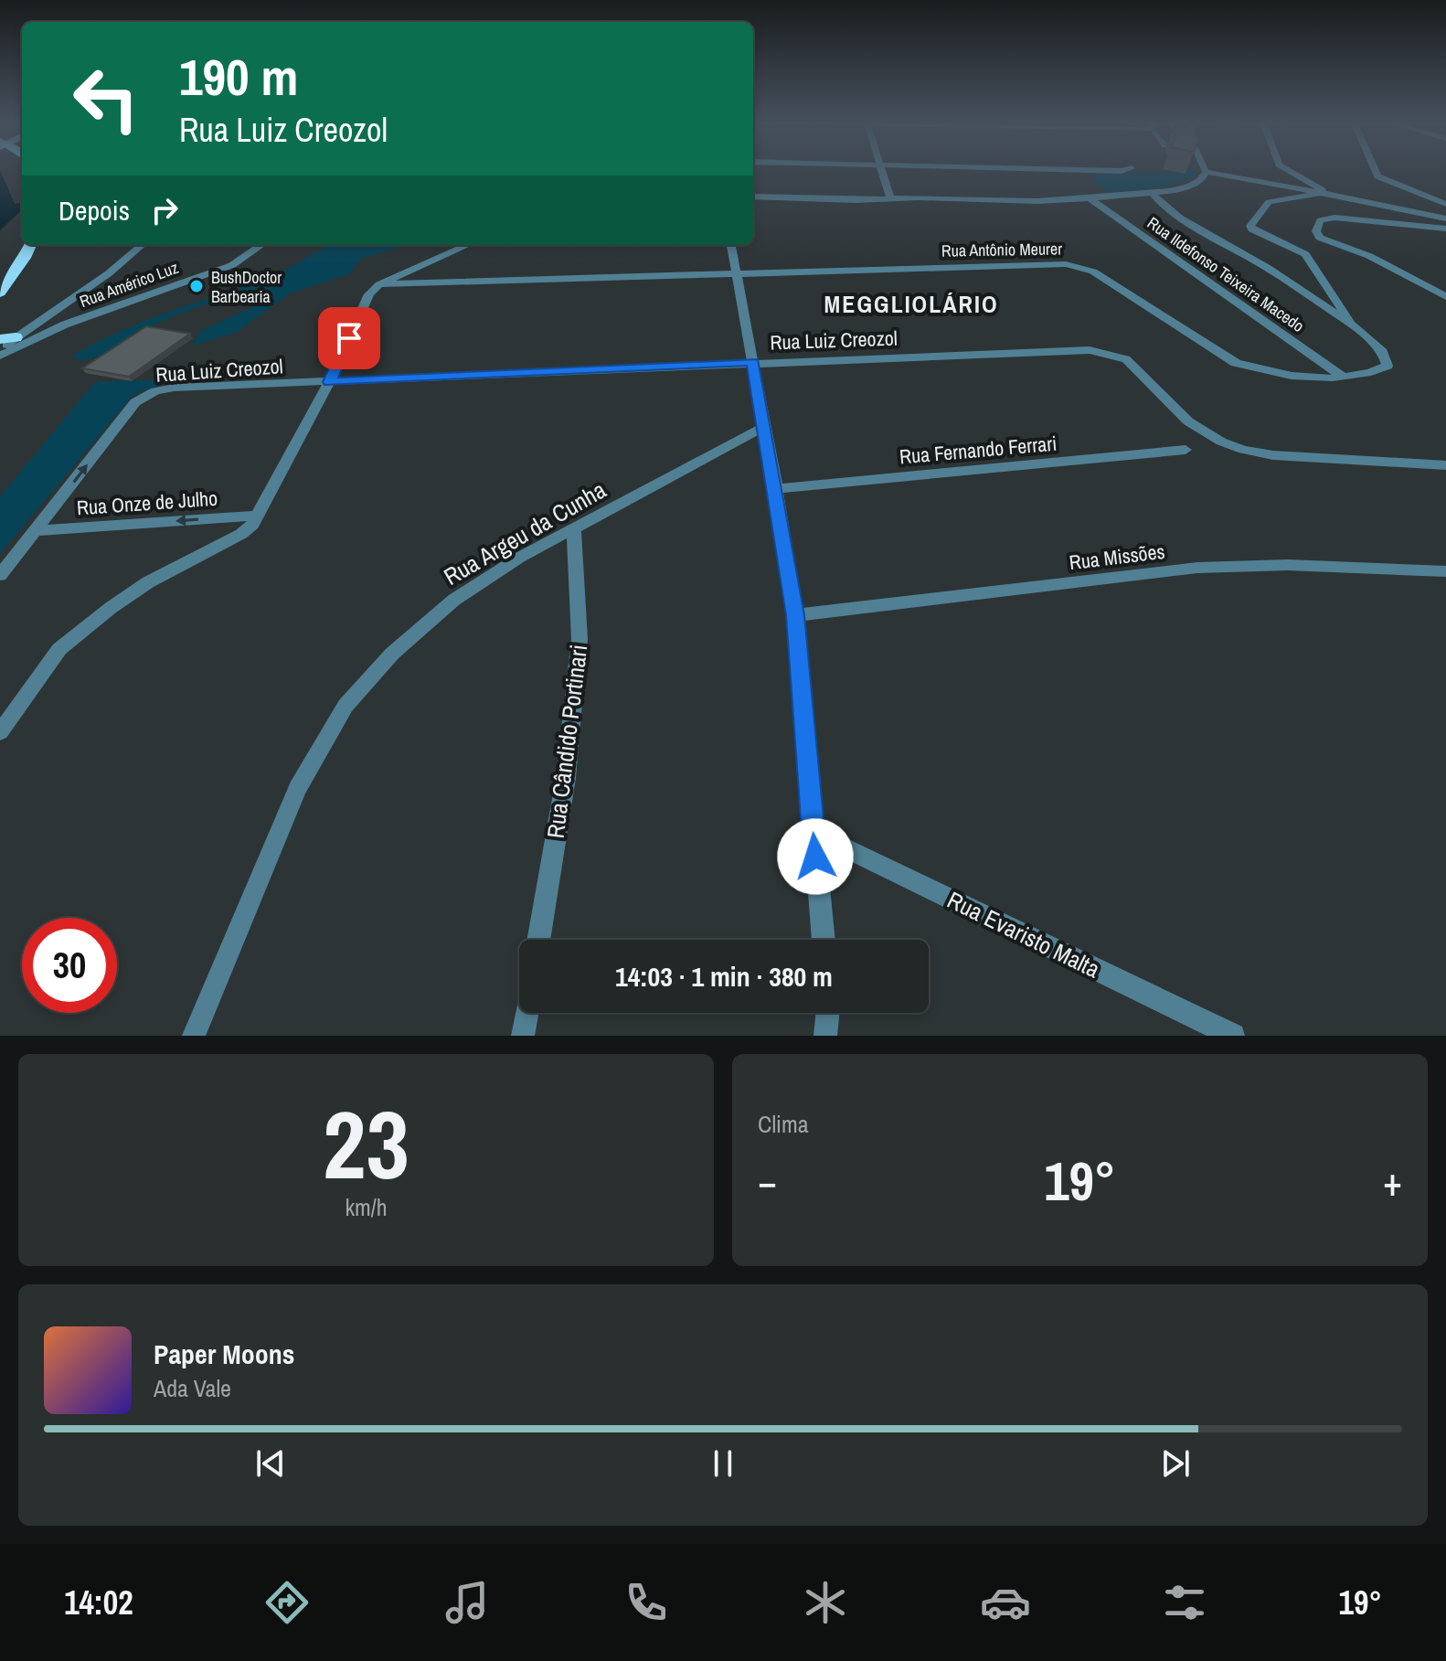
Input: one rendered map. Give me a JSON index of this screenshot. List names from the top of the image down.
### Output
{
  "streets": {
    "street": [
      "Rua Antônio Meurer",
      "Rua Ildefonso Teixeira Macedo",
      "Rua Américo Luz",
      "Rua Luiz Creozol",
      "Rua Fernando Ferrari",
      "Rua Onze de Julho",
      "Rua Argeu da Cunha",
      "Rua Missões",
      "Rua Cândido Portinari",
      "Rua Evaristo Malta"
    ]
  },
  "crossings": [
    ["Rua Antônio Meurer", "Rua Ildefonso Teixeira Macedo"],
    ["Rua Luiz Creozol", "Rua Onze de Julho"],
    ["Rua Argeu da Cunha", "Rua Cândido Portinari"]
  ],
  "one_way": ["Rua Onze de Julho"],
  "districts": ["MEGGLIOLÁRIO"],
  "places": ["BushDoctor Barbearia"],
  "page": {
    "turn": ["190 m", "Rua Luiz Creozol"],
    "then": "Depois",
    "limit": "30",
    "trip": "14:03 · 1 min · 380 m",
    "tile": [
      ["23", "km/h"],
      "Clima"
    ],
    "heat": ["−", "19°", "+"],
    "song": ["Paper Moons", "Ada Vale"],
    "tabs": ["14:02", "19°"]
  }
}
